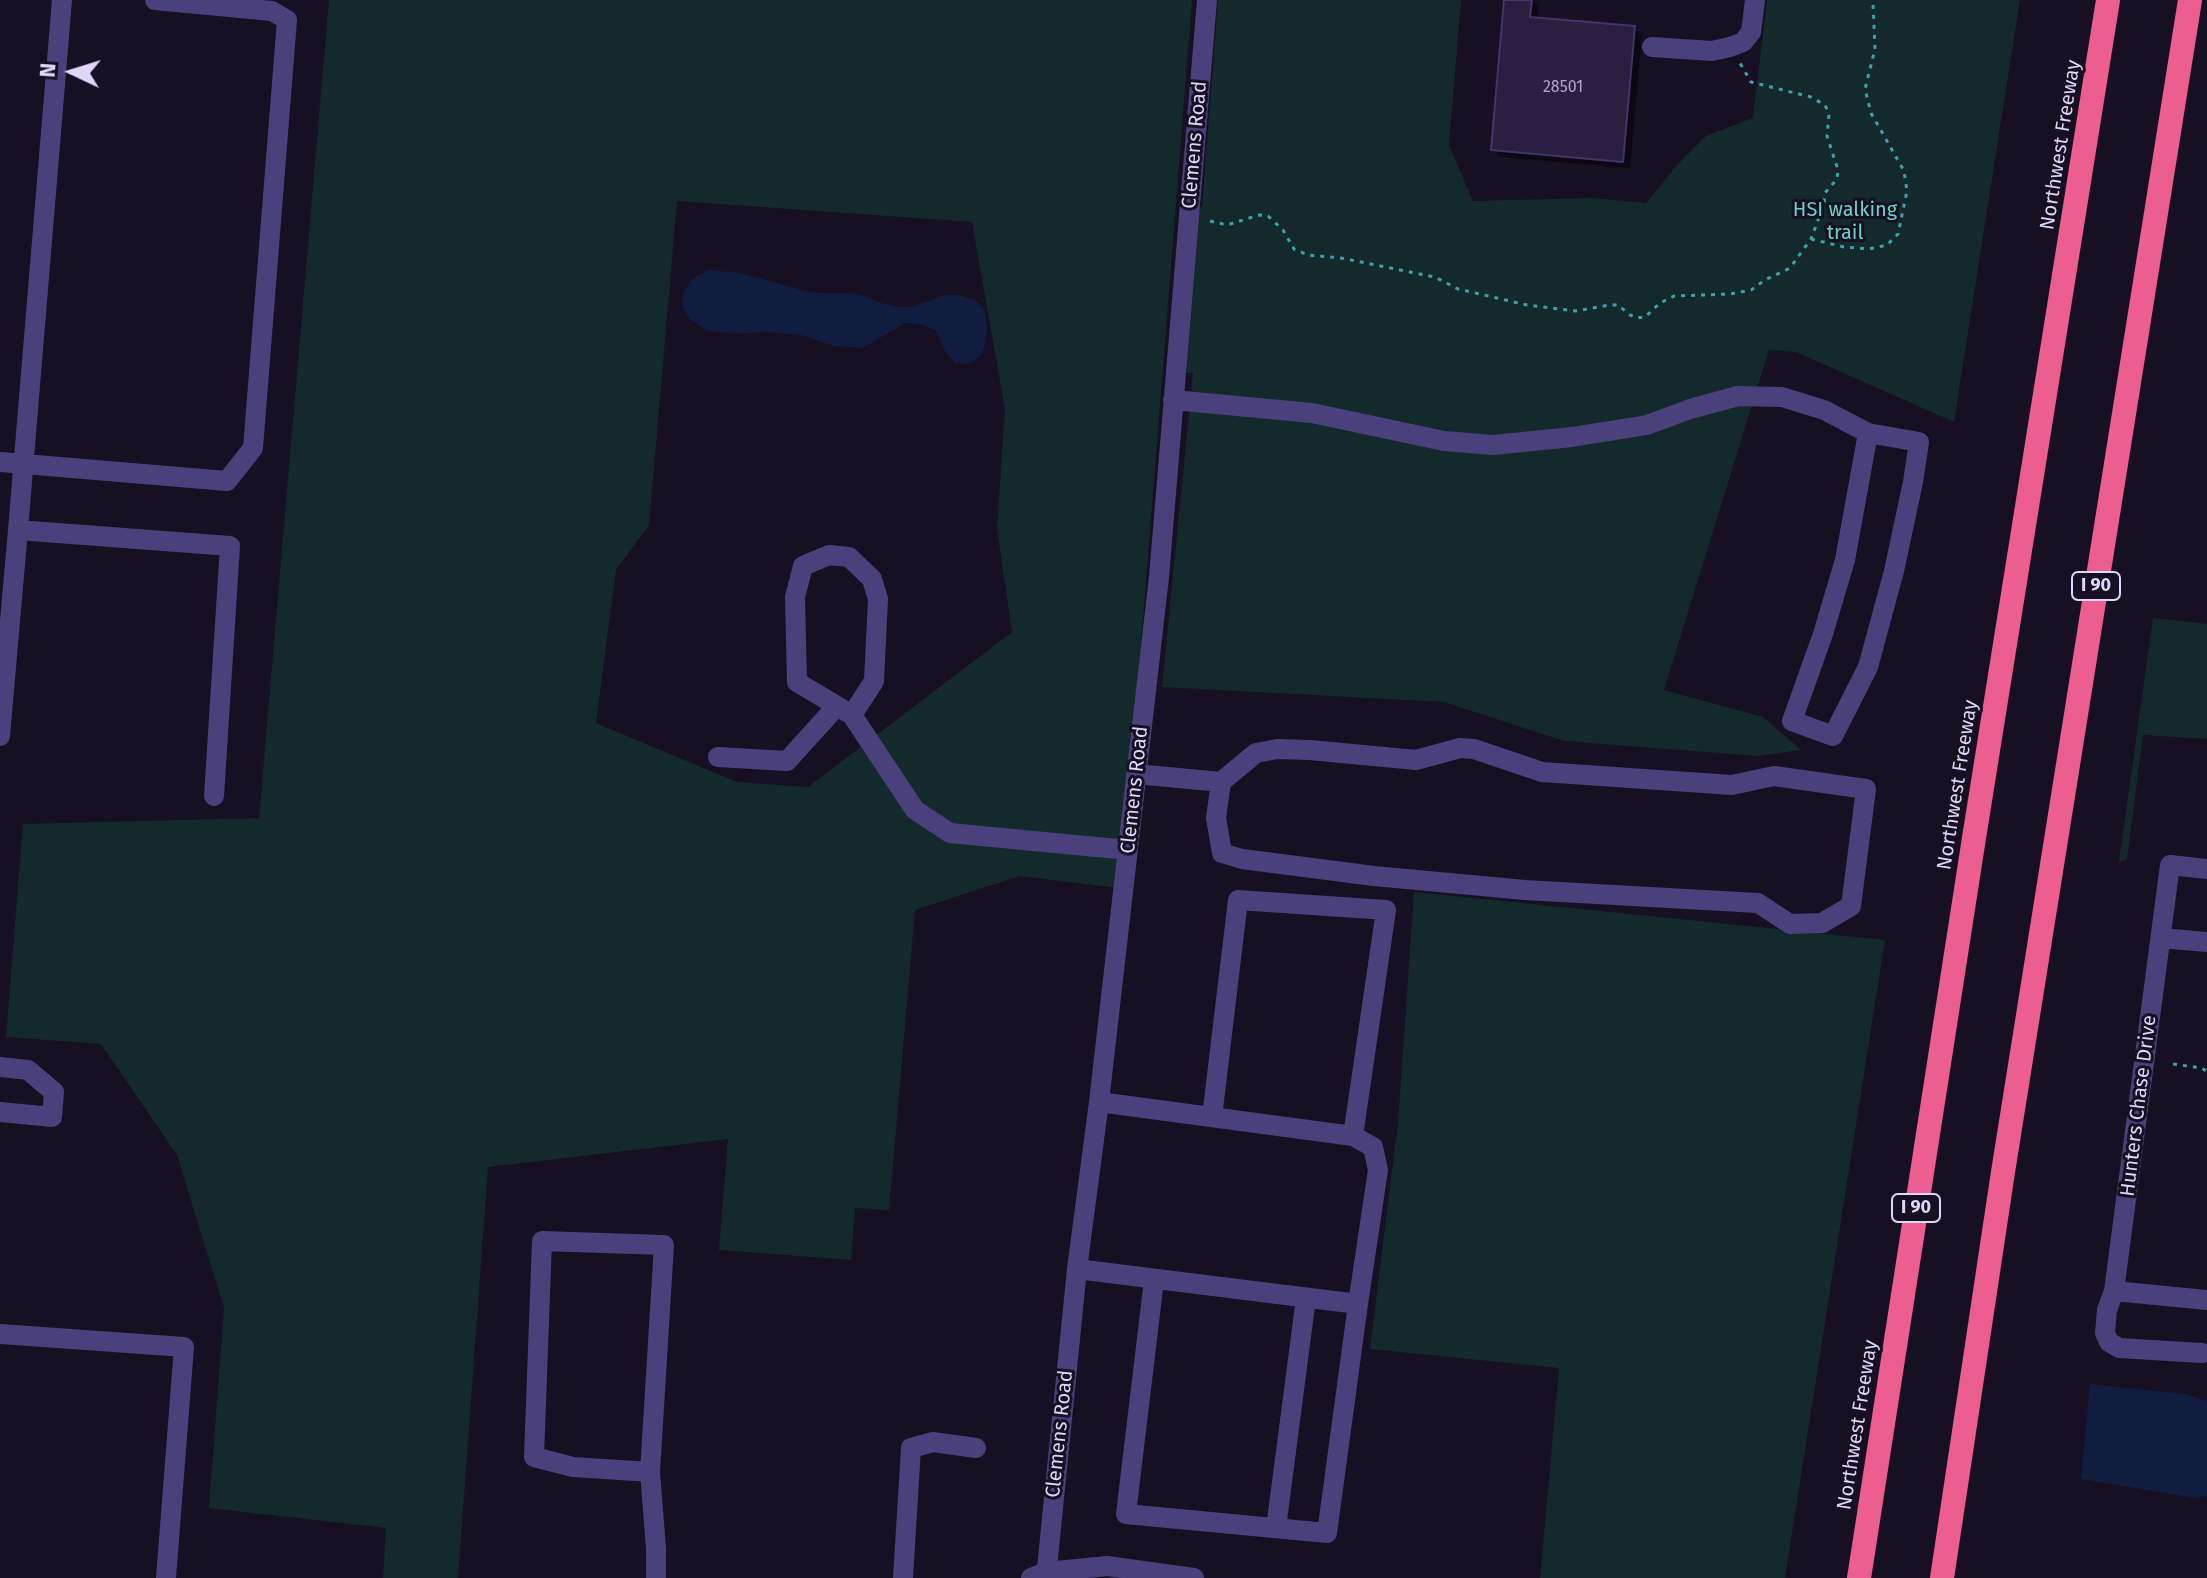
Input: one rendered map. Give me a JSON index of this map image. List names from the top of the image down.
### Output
{
  "streets": {
    "highway": ["Northwest Freeway", "I 90"],
    "street": ["Clemens Road", "Hunters Chase Drive"]
  },
  "parks": ["HSI walking trail"],
  "house_numbers": ["28501"],
  "north": "left"
}
